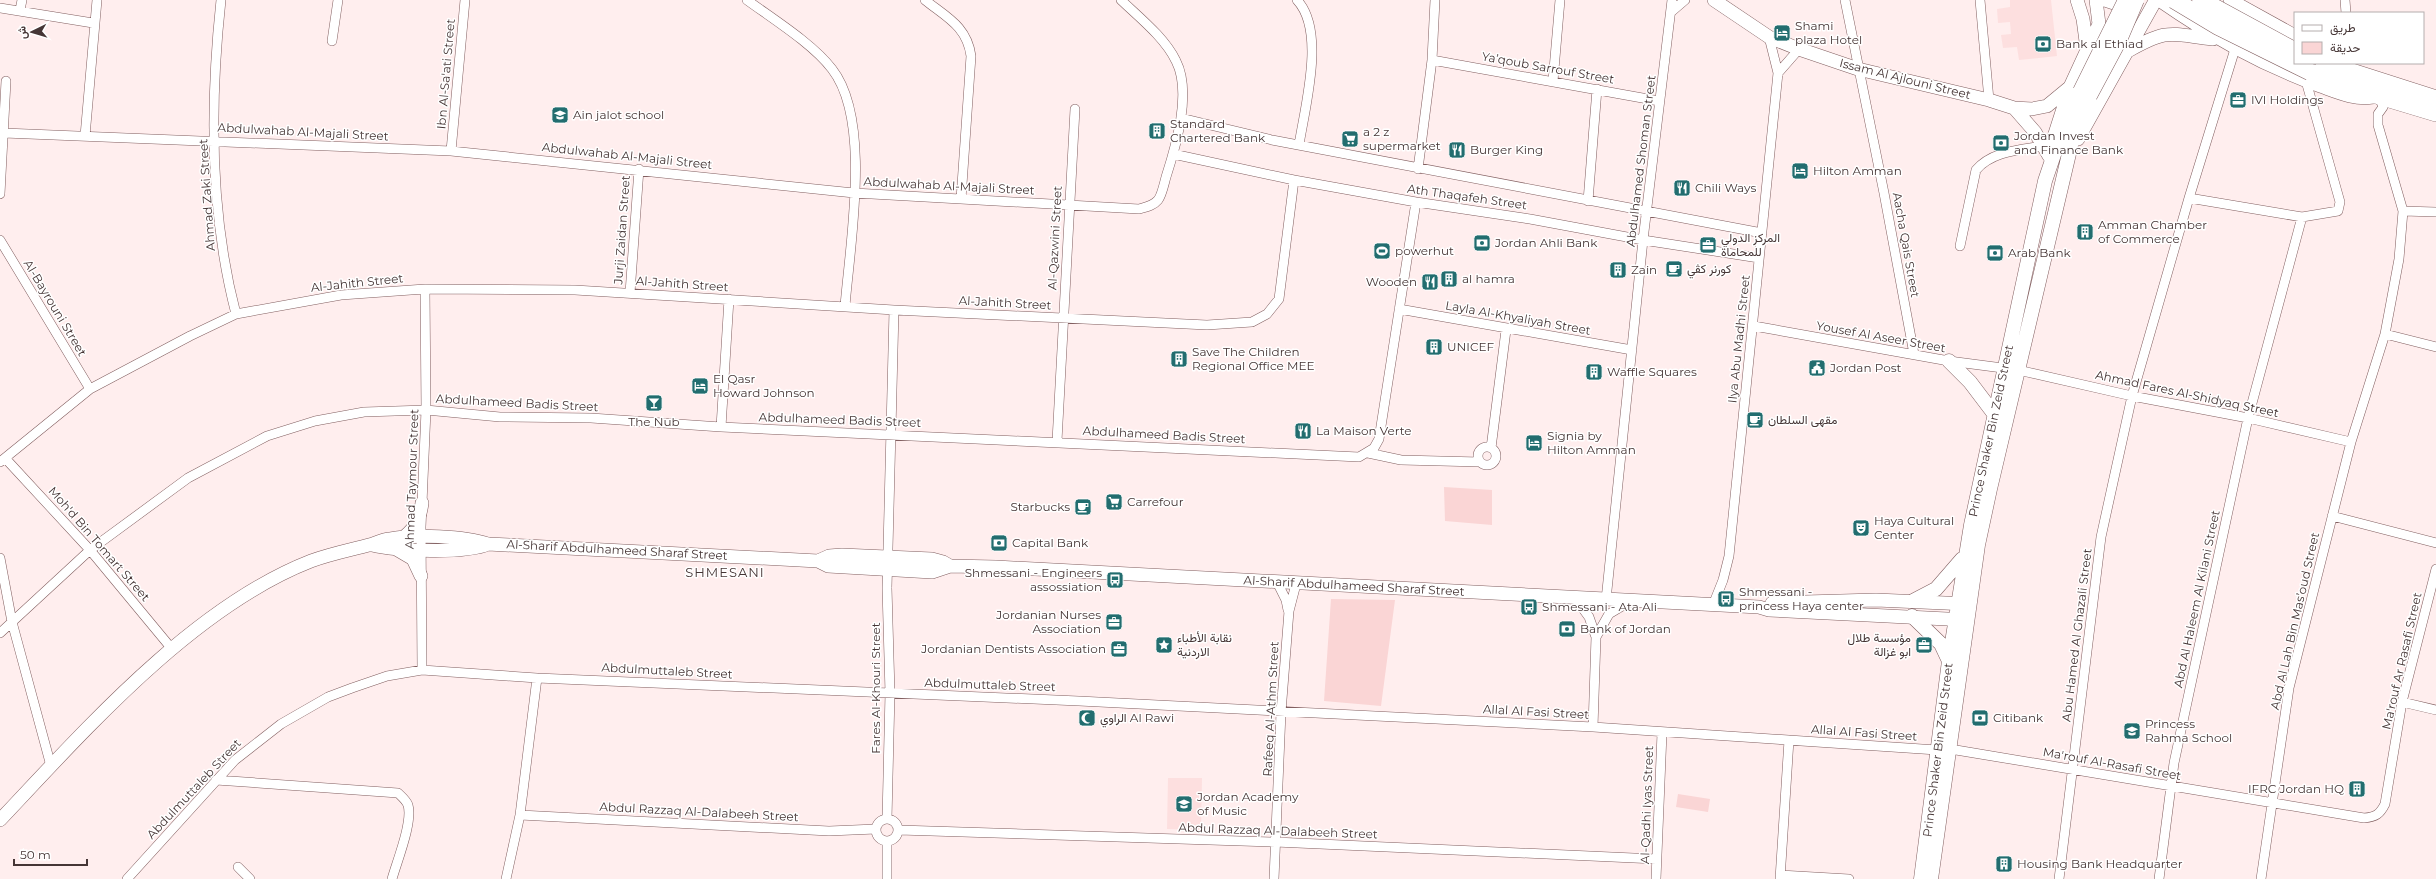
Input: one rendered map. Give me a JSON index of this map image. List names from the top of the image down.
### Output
{
  "streets": {
    "main road": ["Prince Shaker Bin Zeid Street"],
    "street": [
      "Ya’qoub Sarrouf Street",
      "Ibn Al-Sa'ati Street",
      "Issam Al Ajlouni Street",
      "Abdulwahab Al-Majali Street",
      "Abdulhamed Shoman Street",
      "Ahmad Zaki Street",
      "Ath Thaqafeh Street",
      "Jurji Zaidan Street",
      "Al-Qazwini Street",
      "Aacha Qais Street",
      "Al-Jahith Street",
      "Al-Bayrouni Street",
      "Layla Al-Khyaliyah Street",
      "Yousef Al Aseer Street",
      "Ilya Abu Madhi Street",
      "Ahmad Fares Al-Shidyaq Street",
      "Abdulhameed Badis Street",
      "Ahmad Taymour Street",
      "Moh'd Bin Tomart Street",
      "Al-Sharif Abdulhameed Sharaf Street",
      "Abd Al Haleem Al Kilani Street",
      "Abd Al Lah Bin Mas’oud Street",
      "Abu Hamed Al Ghazali Street",
      "Ma'rouf Ar Rasafi Street",
      "Abdulmuttaleb Street",
      "Fares Al-Khouri Street",
      "Rafeeq Al-Athm Street",
      "Allal Al Fasi Street",
      "Ma'rouf Al-Rasafi Street",
      "Al-Qadhi Iyas Street",
      "Abdul Razzaq Al-Dalabeeh Street"
    ]
  },
  "crossings": [
    ["Ya’qoub Sarrouf Street", "Abdulhamed Shoman Street"],
    ["Ibn Al-Sa'ati Street", "Abdulwahab Al-Majali Street"],
    ["Issam Al Ajlouni Street", "Aacha Qais Street"],
    ["Issam Al Ajlouni Street", "Ilya Abu Madhi Street"],
    ["Issam Al Ajlouni Street", "Prince Shaker Bin Zeid Street"],
    ["Abdulwahab Al-Majali Street", "Ahmad Zaki Street"],
    ["Abdulwahab Al-Majali Street", "Ath Thaqafeh Street"],
    ["Abdulwahab Al-Majali Street", "Jurji Zaidan Street"],
    ["Abdulwahab Al-Majali Street", "Al-Qazwini Street"],
    ["Abdulhamed Shoman Street", "Ath Thaqafeh Street"],
    ["Abdulhamed Shoman Street", "Layla Al-Khyaliyah Street"],
    ["Abdulhamed Shoman Street", "Al-Sharif Abdulhameed Sharaf Street"],
    ["Ahmad Zaki Street", "Al-Jahith Street"],
    ["Ath Thaqafeh Street", "Al-Jahith Street"],
    ["Ath Thaqafeh Street", "Ilya Abu Madhi Street"],
    ["Jurji Zaidan Street", "Al-Jahith Street"],
    ["Al-Qazwini Street", "Al-Jahith Street"],
    ["Al-Qazwini Street", "Abdulhameed Badis Street"],
    ["Aacha Qais Street", "Yousef Al Aseer Street"],
    ["Al-Jahith Street", "Al-Bayrouni Street"],
    ["Al-Jahith Street", "Ahmad Taymour Street"],
    ["Al-Jahith Street", "Moh'd Bin Tomart Street"],
    ["Al-Jahith Street", "Fares Al-Khouri Street"],
    ["Yousef Al Aseer Street", "Ilya Abu Madhi Street"],
    ["Yousef Al Aseer Street", "Ahmad Fares Al-Shidyaq Street"],
    ["Yousef Al Aseer Street", "Prince Shaker Bin Zeid Street"],
    ["Ilya Abu Madhi Street", "Al-Sharif Abdulhameed Sharaf Street"],
    ["Ahmad Fares Al-Shidyaq Street", "Prince Shaker Bin Zeid Street"],
    ["Ahmad Fares Al-Shidyaq Street", "Abd Al Haleem Al Kilani Street"],
    ["Ahmad Fares Al-Shidyaq Street", "Abd Al Lah Bin Mas’oud Street"],
    ["Ahmad Fares Al-Shidyaq Street", "Abu Hamed Al Ghazali Street"],
    ["Abdulhameed Badis Street", "Ahmad Taymour Street"],
    ["Abdulhameed Badis Street", "Moh'd Bin Tomart Street"],
    ["Abdulhameed Badis Street", "Fares Al-Khouri Street"],
    ["Prince Shaker Bin Zeid Street", "Allal Al Fasi Street"],
    ["Prince Shaker Bin Zeid Street", "Ma'rouf Al-Rasafi Street"],
    ["Ahmad Taymour Street", "Al-Sharif Abdulhameed Sharaf Street"],
    ["Ahmad Taymour Street", "Abdulmuttaleb Street"],
    ["Moh'd Bin Tomart Street", "Al-Sharif Abdulhameed Sharaf Street"],
    ["Al-Sharif Abdulhameed Sharaf Street", "Fares Al-Khouri Street"],
    ["Al-Sharif Abdulhameed Sharaf Street", "Rafeeq Al-Athm Street"],
    ["Abd Al Haleem Al Kilani Street", "Ma'rouf Al-Rasafi Street"],
    ["Abd Al Lah Bin Mas’oud Street", "Ma'rouf Ar Rasafi Street"],
    ["Abd Al Lah Bin Mas’oud Street", "Ma'rouf Al-Rasafi Street"],
    ["Abu Hamed Al Ghazali Street", "Ma'rouf Al-Rasafi Street"],
    ["Ma'rouf Ar Rasafi Street", "Ma'rouf Al-Rasafi Street"],
    ["Abdulmuttaleb Street", "Fares Al-Khouri Street"],
    ["Abdulmuttaleb Street", "Rafeeq Al-Athm Street"],
    ["Abdulmuttaleb Street", "Allal Al Fasi Street"],
    ["Fares Al-Khouri Street", "Abdul Razzaq Al-Dalabeeh Street"],
    ["Rafeeq Al-Athm Street", "Allal Al Fasi Street"],
    ["Rafeeq Al-Athm Street", "Abdul Razzaq Al-Dalabeeh Street"],
    ["Allal Al Fasi Street", "Ma'rouf Al-Rasafi Street"],
    ["Allal Al Fasi Street", "Al-Qadhi Iyas Street"],
    ["Al-Qadhi Iyas Street", "Abdul Razzaq Al-Dalabeeh Street"]
  ],
  "districts": ["SHMESANI"],
  "places": {
    "hotel": [
      "Shami plaza Hotel",
      "Hilton Amman",
      "El Qasr Howard Johnson",
      "Signia by Hilton Amman"
    ],
    "bank": [
      "Bank al Ethiad",
      "Jordan Invest and Finance Bank",
      "Jordan Ahli Bank",
      "Arab Bank",
      "Capital Bank",
      "Bank of Jordan",
      "Citibank"
    ],
    "office": [
      "IVI Holdings",
      "المركز الدولي للمحاماة",
      "Jordanian Nurses Association",
      "مؤسسة طلال ابو غزالة",
      "Jordanian Dentists Association"
    ],
    "school or university": ["Ain jalot school", "Princess Rahma School", "Jordan Academy of Music"],
    "building": [
      "Standard Chartered Bank",
      "Amman Chamber of Commerce",
      "Zain",
      "al hamra",
      "UNICEF",
      "Save The Children Regional Office MEE",
      "Waffle Squares",
      "IFRC Jordan HQ",
      "Housing Bank Headquarter"
    ],
    "supermarket": ["a 2 z supermarket", "Carrefour"],
    "restaurant": [
      "Burger King",
      "Chili Ways",
      "Wooden",
      "La Maison Verte"
    ],
    "sports": ["powerhut"],
    "cafe": ["كورنر كڤي", "مقهى السلطان", "Starbucks"],
    "public building": ["Jordan Post"],
    "bar": ["The Nub"],
    "theatre": ["Haya Cultural Center"],
    "bus stop": ["Shmessani - Engineers assossiation", "Shmessani - princess Haya center", "Shmessani - Ata Ali"],
    "place": ["نقابة الأطباء الاردنية"],
    "mosque": ["الراوي Al Rawi"]
  },
  "legend": ["طريق", "حديقة"],
  "scale_bar": "50 m",
  "north": "left"
}
